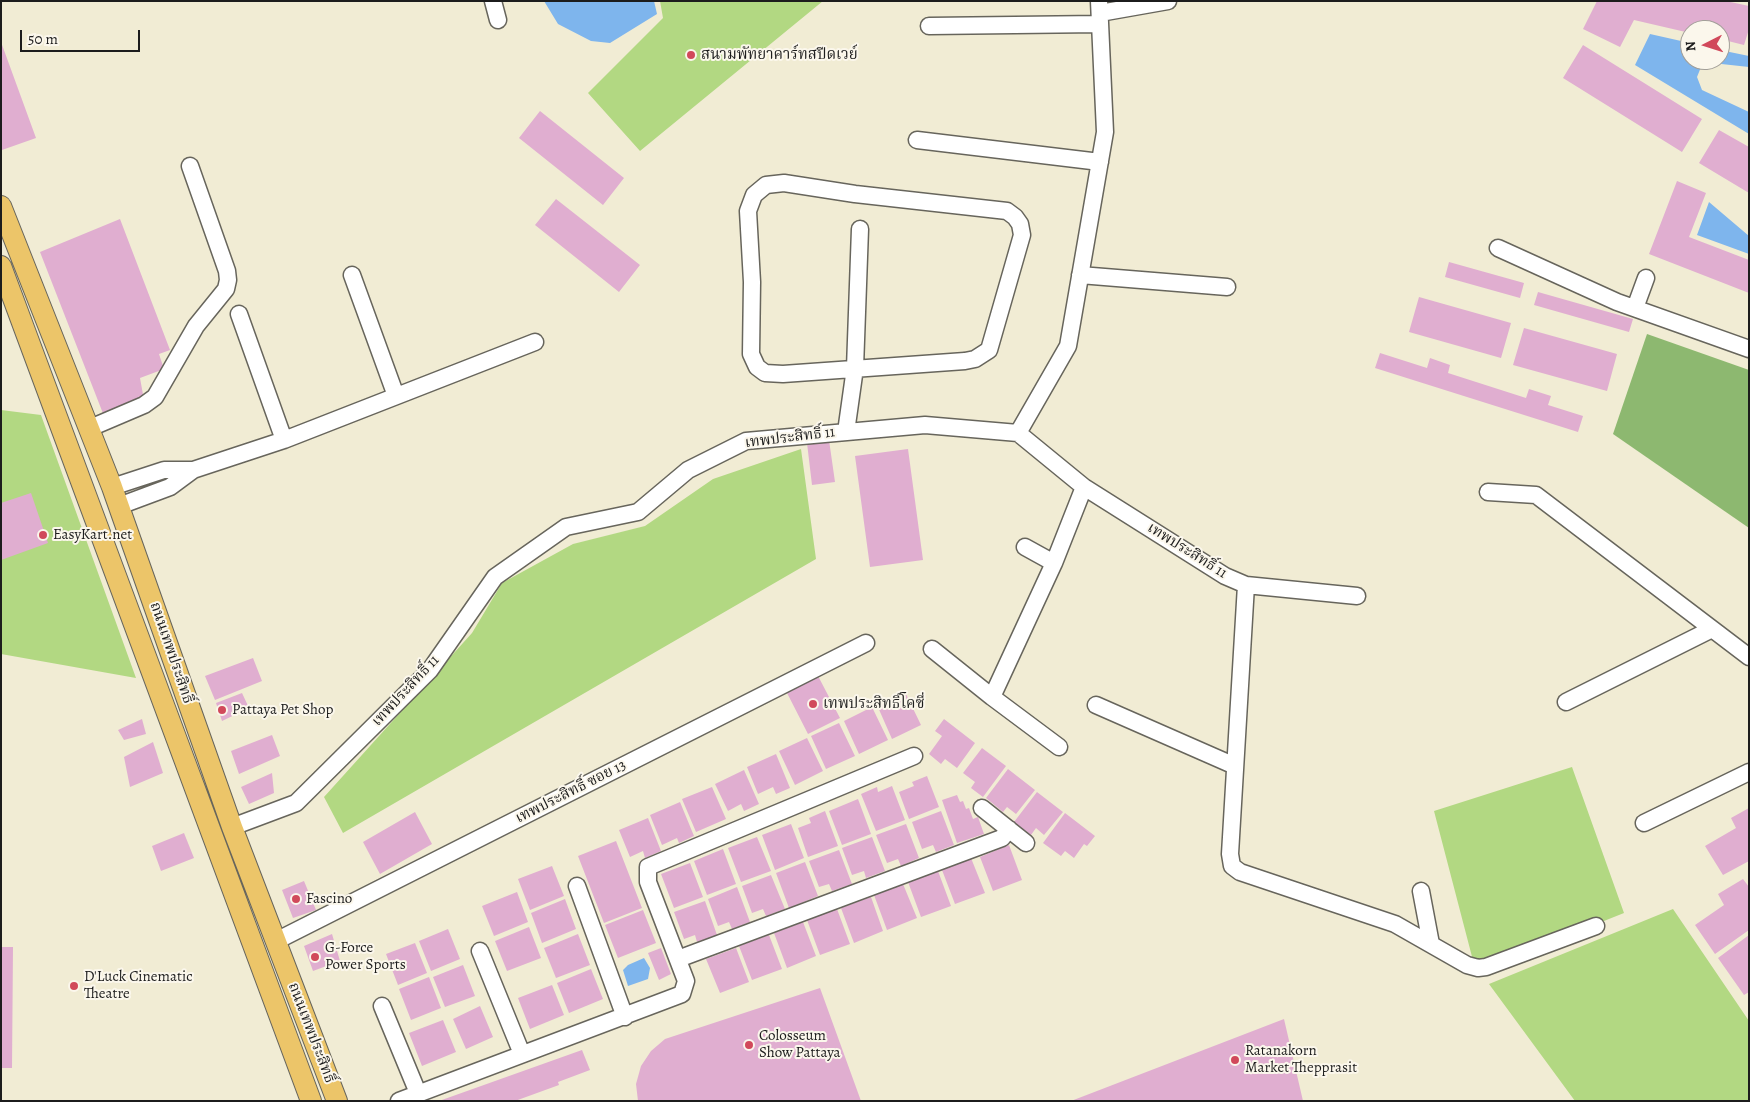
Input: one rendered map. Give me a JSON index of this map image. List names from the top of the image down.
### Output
{
  "streets": {
    "main road": ["ถนนเทพประสิทธิ์"],
    "street": ["เทพประสิทธิ์ 11", "เทพประสิทธิ์ ซอย 13"]
  },
  "crossings": [
    ["เทพประสิทธิ์ 11", "ถนนเทพประสิทธิ์"],
    ["ถนนเทพประสิทธิ์", "เทพประสิทธิ์ ซอย 13"]
  ],
  "places": [
    "สนามพัทยาคาร์ทสปีดเวย์",
    "EasyKart.net",
    "เทพประสิทธิ์โคซี่",
    "Pattaya Pet Shop",
    "Fascino",
    "G-Force Power Sports",
    "D'Luck Cinematic Theatre",
    "Colosseum Show Pattaya",
    "Ratanakorn Market Thepprasit"
  ],
  "scale_bar": "50 m",
  "north": "left"
}
